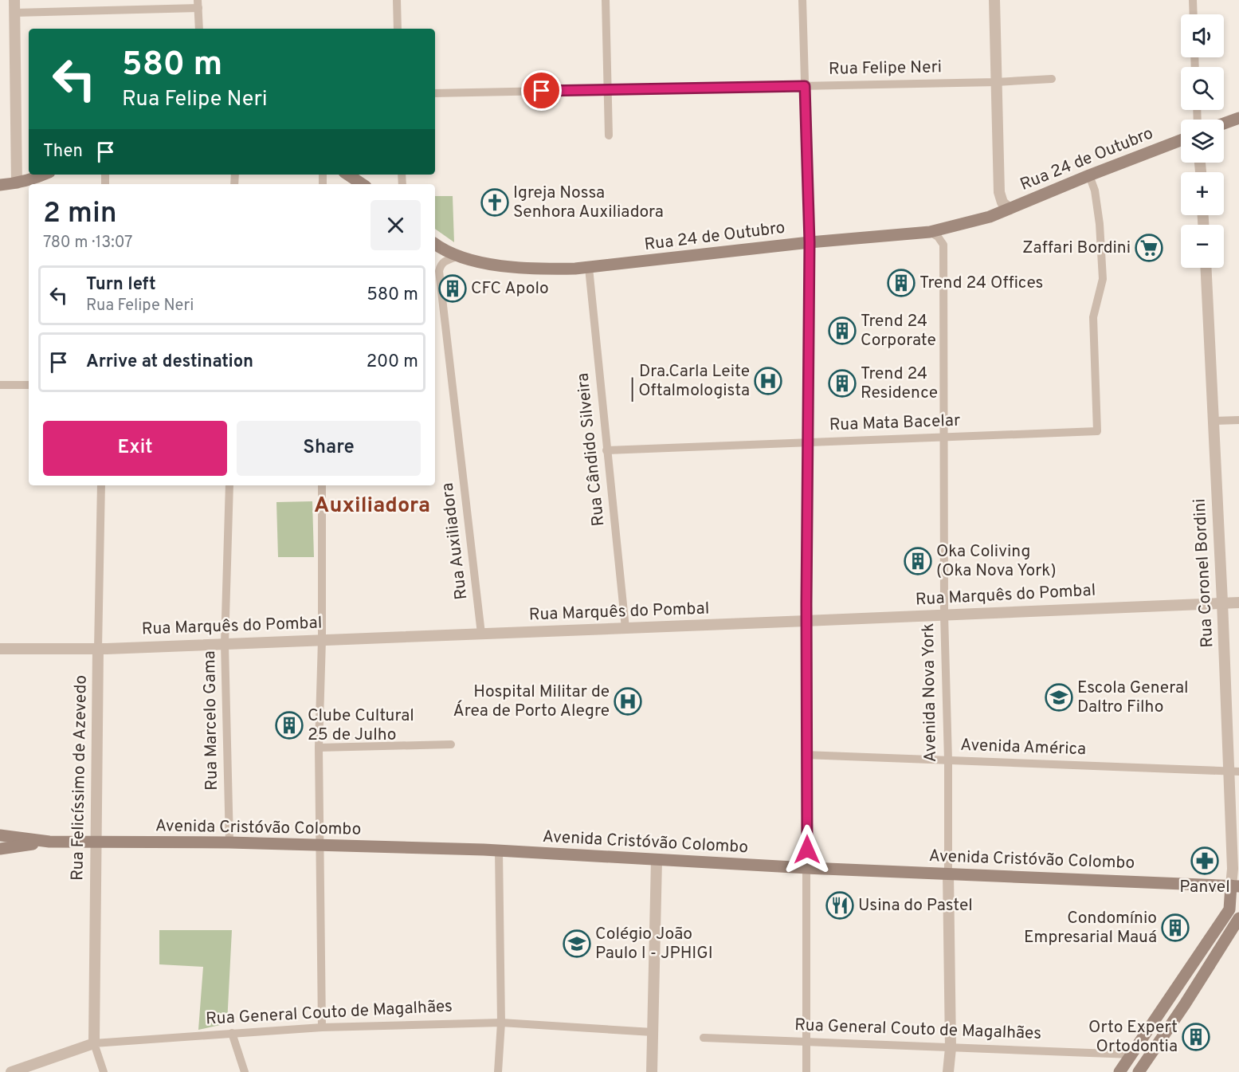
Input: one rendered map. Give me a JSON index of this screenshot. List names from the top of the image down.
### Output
{
  "streets": {
    "main road": ["Rua 24 de Outubro", "Avenida Cristóvão Colombo"],
    "street": [
      "Rua Felipe Neri",
      "Rua Mata Bacelar",
      "Rua Cândido Silveira",
      "Rua Auxiliadora",
      "Rua Coronel Bordini",
      "Rua Marquês do Pombal",
      "Avenida Nova York",
      "Rua Marcelo Gama",
      "Avenida América",
      "Rua Felicíssimo de Azevedo",
      "Rua General Couto de Magalhães"
    ]
  },
  "crossings": [
    ["Rua 24 de Outubro", "Rua Mata Bacelar"],
    ["Rua 24 de Outubro", "Rua Cândido Silveira"],
    ["Rua 24 de Outubro", "Rua Auxiliadora"],
    ["Rua 24 de Outubro", "Avenida Nova York"],
    ["Rua Mata Bacelar", "Rua Cândido Silveira"],
    ["Rua Mata Bacelar", "Avenida Nova York"],
    ["Rua Cândido Silveira", "Rua Marquês do Pombal"],
    ["Rua Auxiliadora", "Rua Marquês do Pombal"],
    ["Rua Coronel Bordini", "Rua Marquês do Pombal"],
    ["Rua Coronel Bordini", "Avenida América"],
    ["Rua Coronel Bordini", "Avenida Cristóvão Colombo"],
    ["Rua Marquês do Pombal", "Avenida Nova York"],
    ["Rua Marquês do Pombal", "Rua Marcelo Gama"],
    ["Rua Marquês do Pombal", "Rua Felicíssimo de Azevedo"],
    ["Avenida Nova York", "Avenida América"],
    ["Avenida Nova York", "Avenida Cristóvão Colombo"],
    ["Avenida Nova York", "Rua General Couto de Magalhães"],
    ["Rua Marcelo Gama", "Avenida Cristóvão Colombo"],
    ["Rua Felicíssimo de Azevedo", "Avenida Cristóvão Colombo"],
    ["Rua Felicíssimo de Azevedo", "Rua General Couto de Magalhães"]
  ],
  "districts": ["Auxiliadora"],
  "places": {
    "church": ["Igreja Nossa Senhora Auxiliadora"],
    "supermarket": ["Zaffari Bordini"],
    "building": [
      "Trend 24 Offices",
      "CFC Apolo",
      "Trend 24 Corporate",
      "Trend 24 Residence",
      "Oka Coliving (Oka Nova York)",
      "Clube Cultural 25 de Julho",
      "Condomínio Empresarial Mauá",
      "Orto Expert Ortodontia"
    ],
    "hospital": ["Dra.Carla Leite | Oftalmologista", "Hospital Militar de Área de Porto Alegre"],
    "school or university": ["Escola General Daltro Filho", "Colégio João Paulo I - JPHIGI"],
    "pharmacy": ["Panvel"],
    "restaurant": ["Usina do Pastel"]
  },
  "page": {
    "map_buttons": ["+", "−"],
    "turn": ["580 m", "Rua Felipe Neri"],
    "then": "Then",
    "heading": ["2 min", "780 m · 13:07"],
    "list": [
      {
        "name": "Turn left",
        "note": "Rua Felipe Neri",
        "value": "580 m"
      },
      {
        "name": "Arrive at destination",
        "value": "200 m"
      }
    ],
    "buttons": ["Exit", "Share"]
  }
}
